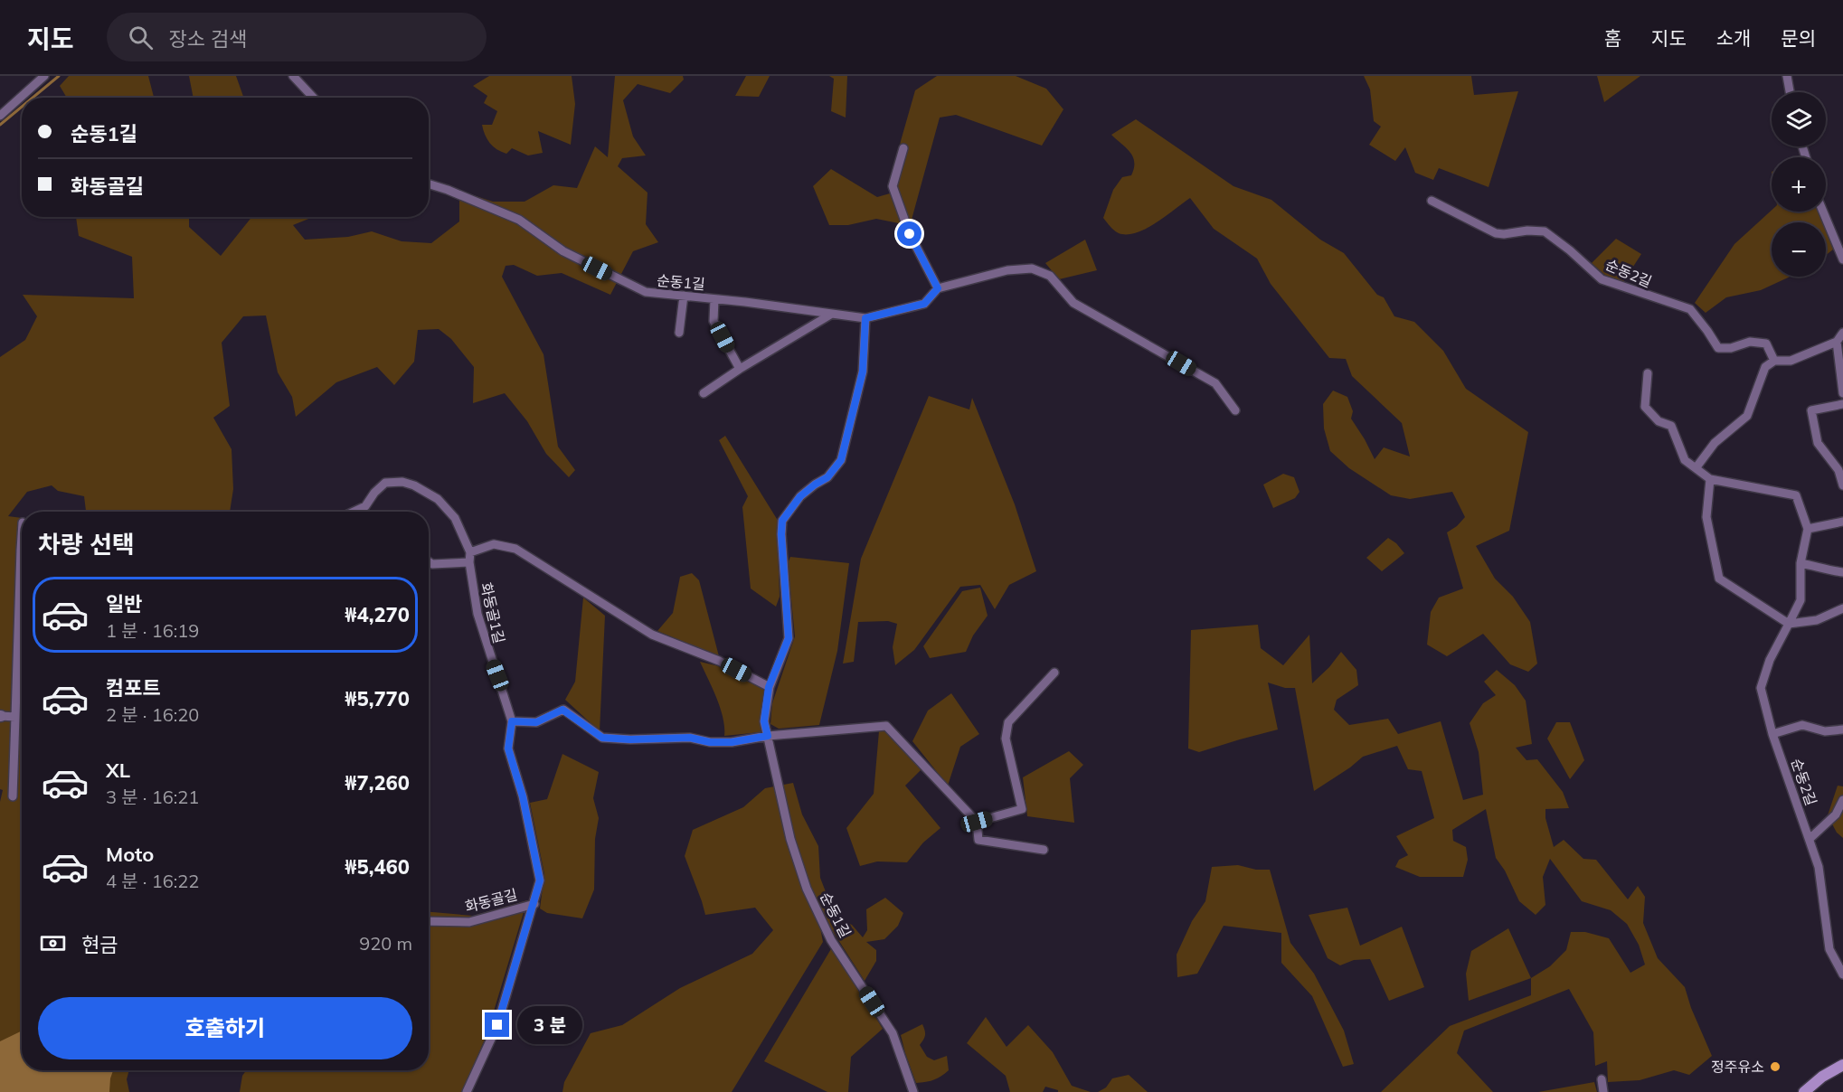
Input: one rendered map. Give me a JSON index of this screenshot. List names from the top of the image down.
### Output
{
  "streets": {
    "street": [
      "순동2길",
      "순동1길",
      "화동골1길",
      "화동골길"
    ]
  },
  "crossings": [
    ["화동골1길", "화동골길"]
  ],
  "places": ["정주유소"],
  "page": {
    "header": "지도",
    "search": "장소 검색",
    "nav": [
      "홈",
      "지도",
      "소개",
      "문의"
    ],
    "map_buttons": ["+", "−"],
    "banner": ["순동1길", "화동골길"],
    "heading": "차량 선택",
    "list": [
      {
        "name": "일반",
        "note": "1 분 · 16:19",
        "value": "₩4,270"
      },
      {
        "name": "컴포트",
        "note": "2 분 · 16:20",
        "value": "₩5,770"
      },
      {
        "name": "XL",
        "note": "3 분 · 16:21",
        "value": "₩7,260"
      },
      {
        "name": "Moto",
        "note": "4 분 · 16:22",
        "value": "₩5,460"
      }
    ],
    "pay": ["현금", "920 m"],
    "buttons": "호출하기",
    "bubble": "3 분"
  }
}
